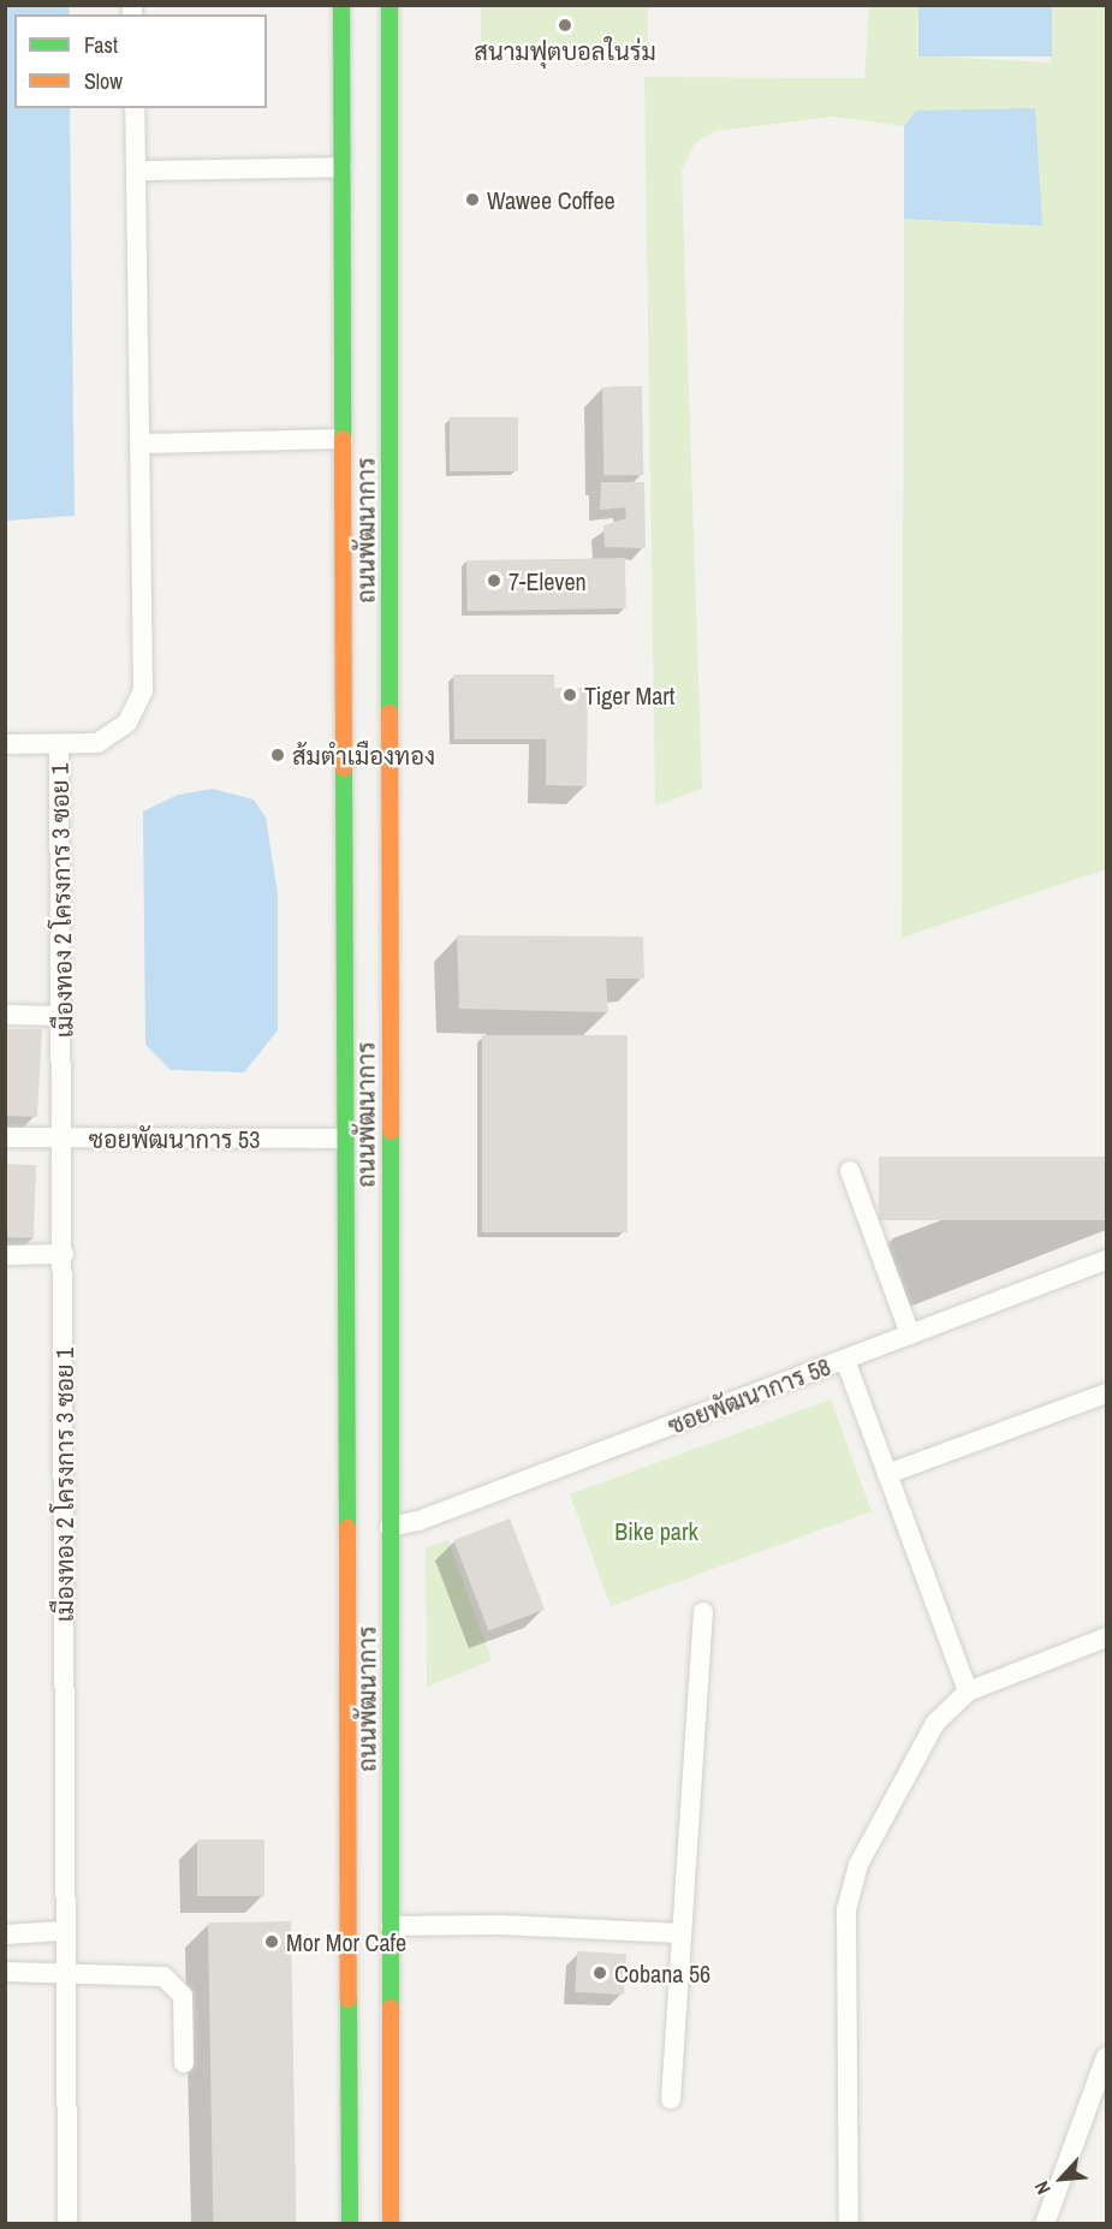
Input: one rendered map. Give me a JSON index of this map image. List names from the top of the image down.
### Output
{
  "streets": {
    "main road": ["ถนนพัฒนาการ"],
    "street": ["เมืองทอง 2 โครงการ 3 ซอย 1", "ซอยพัฒนาการ 53", "ซอยพัฒนาการ 58"]
  },
  "crossings": [
    ["ถนนพัฒนาการ", "ซอยพัฒนาการ 53"],
    ["ถนนพัฒนาการ", "ซอยพัฒนาการ 58"],
    ["เมืองทอง 2 โครงการ 3 ซอย 1", "ซอยพัฒนาการ 53"]
  ],
  "parks": ["Bike park"],
  "places": [
    "สนามฟุตบอลในร่ม",
    "Wawee Coffee",
    "7-Eleven",
    "Tiger Mart",
    "ส้มตำเมืองทอง",
    "Mor Mor Cafe",
    "Cobana 56"
  ],
  "legend": ["Fast", "Slow"],
  "north": "bottom left"
}
